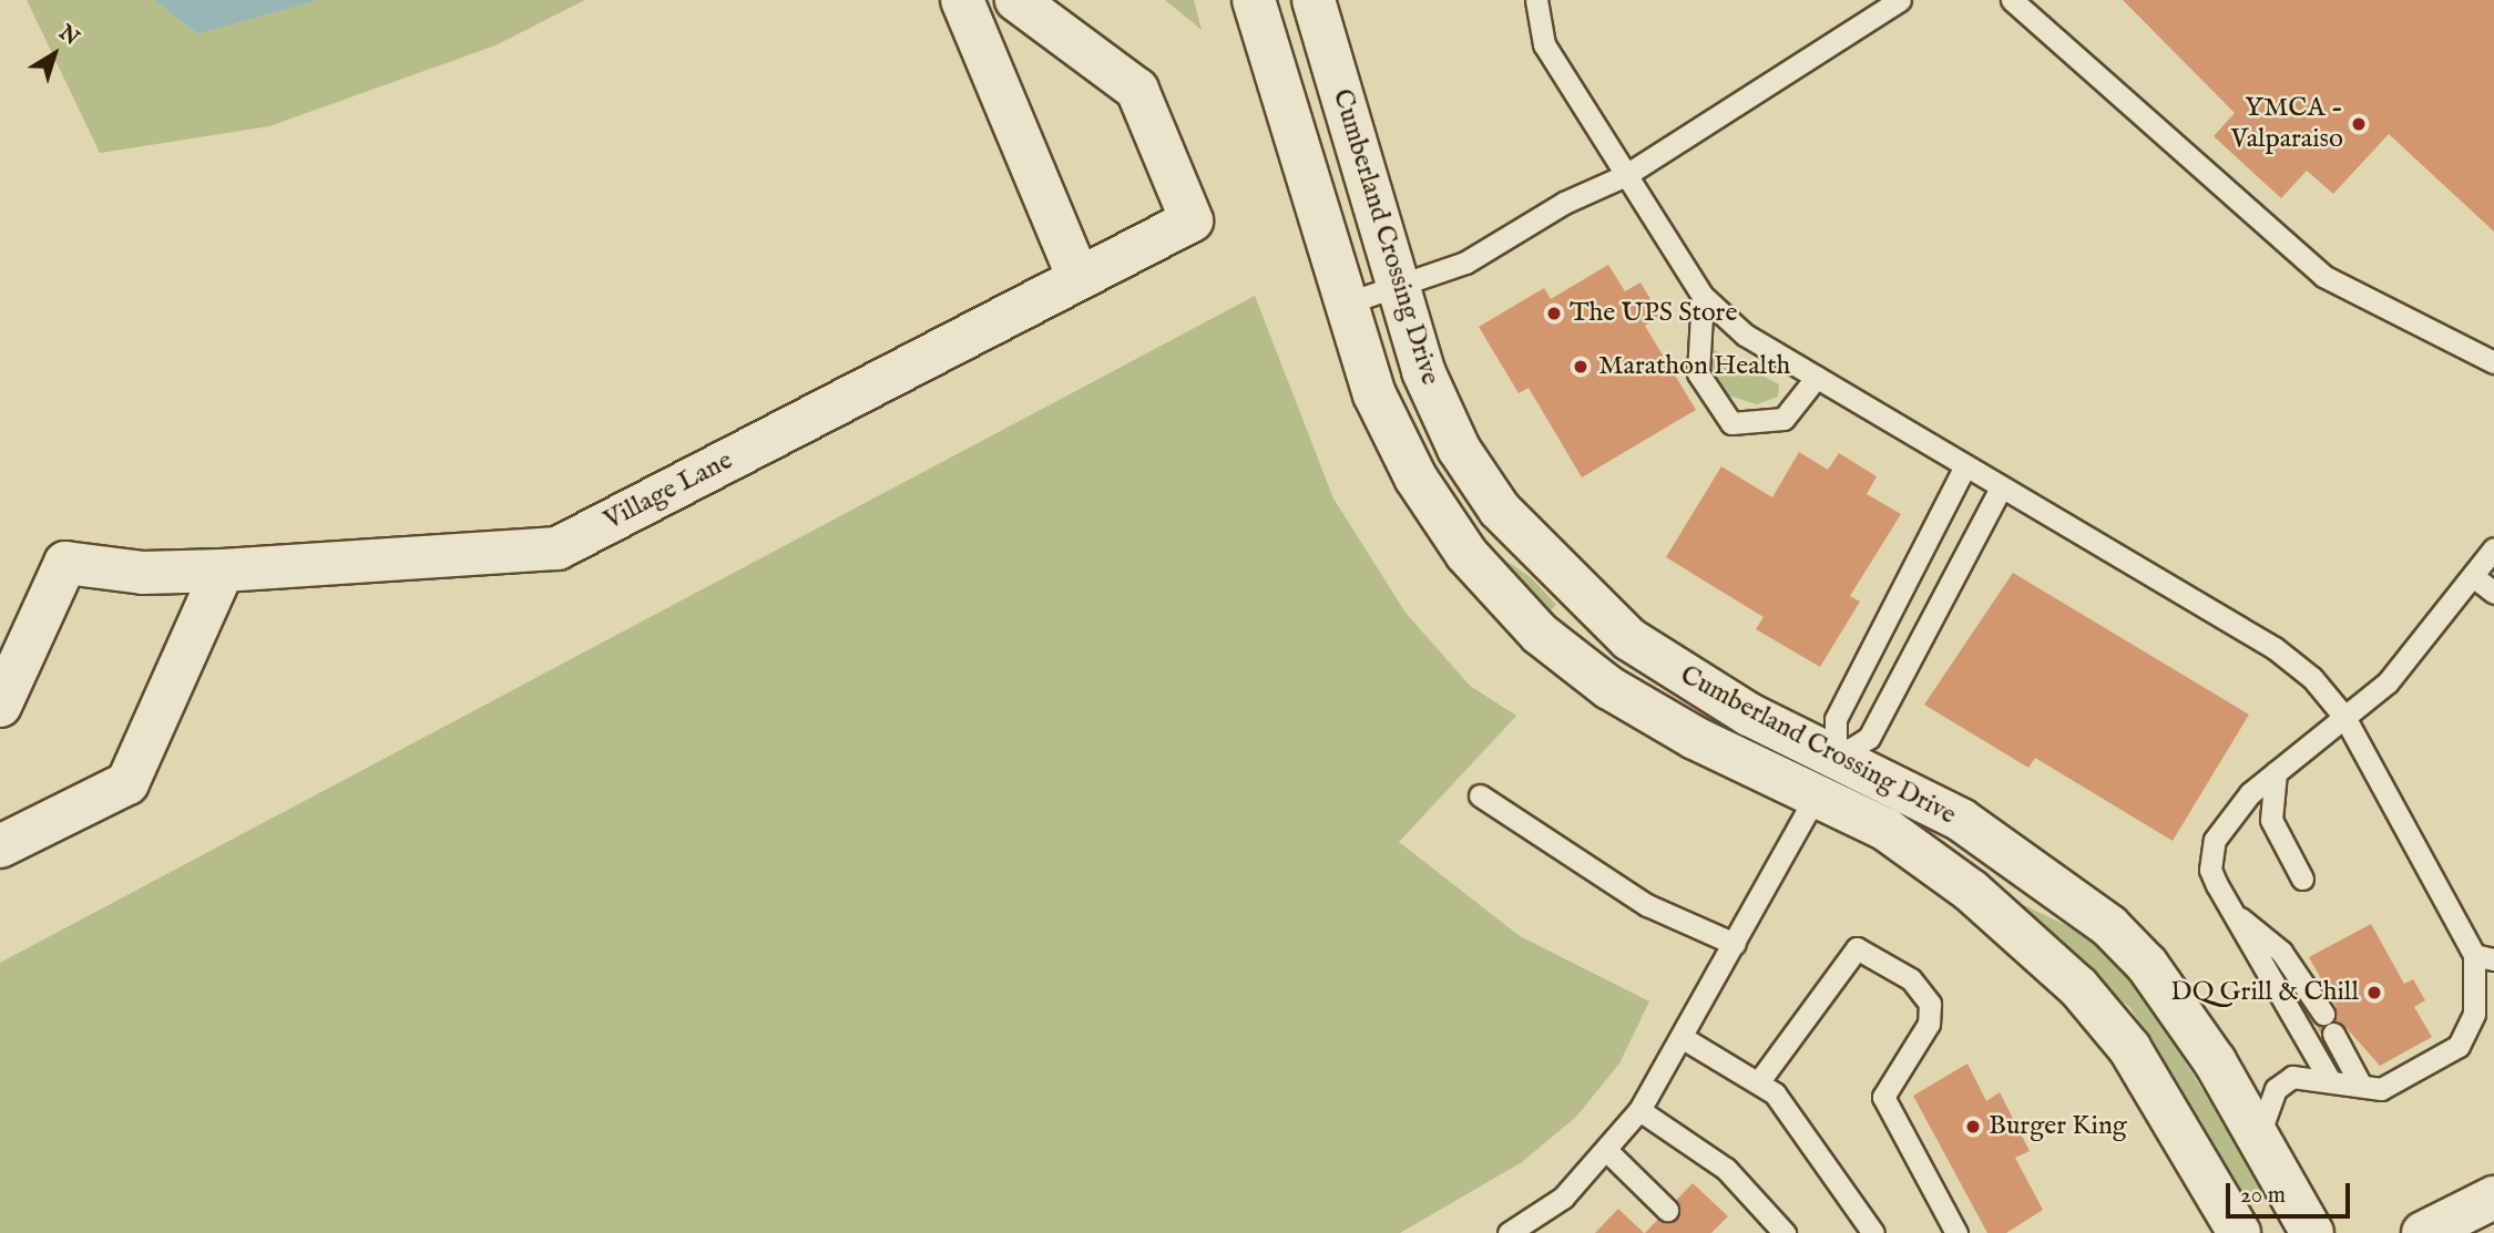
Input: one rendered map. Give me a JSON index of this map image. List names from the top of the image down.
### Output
{
  "streets": {
    "street": ["Cumberland Crossing Drive", "Village Lane"]
  },
  "places": [
    "YMCA - Valparaiso",
    "The UPS Store",
    "Marathon Health",
    "DQ Grill & Chill",
    "Burger King"
  ],
  "scale_bar": "20 m",
  "north": "top right"
}
